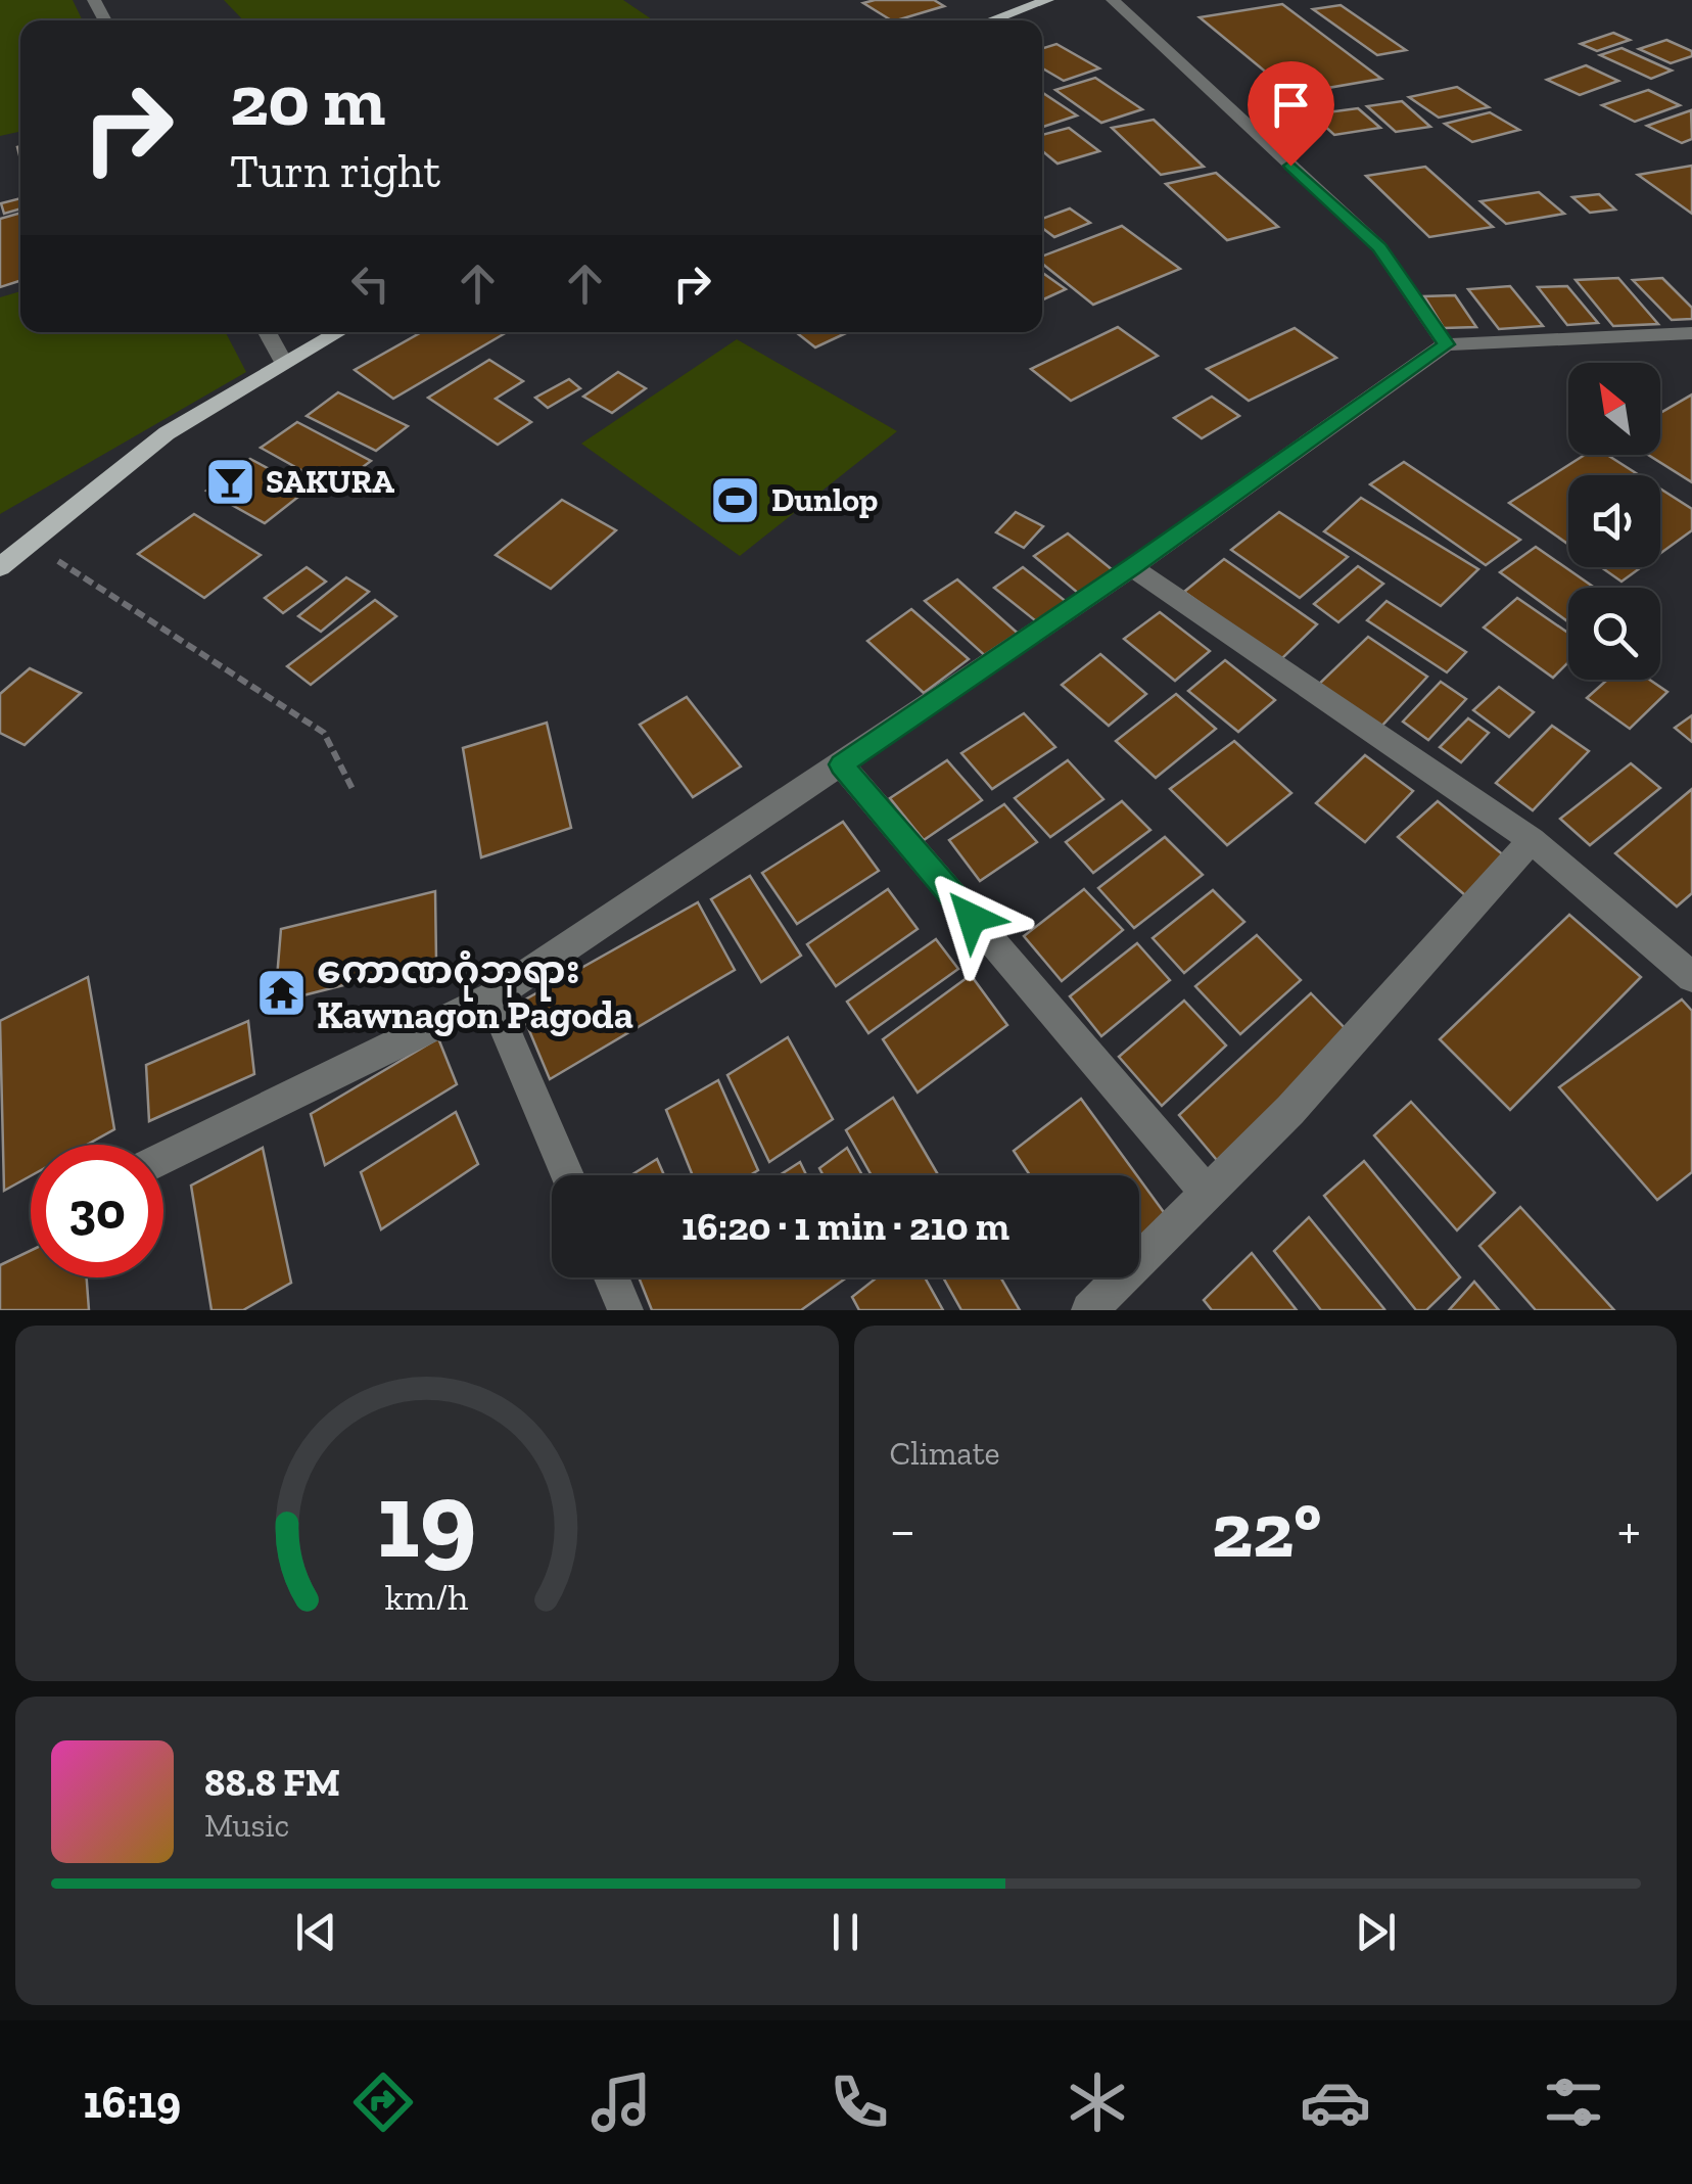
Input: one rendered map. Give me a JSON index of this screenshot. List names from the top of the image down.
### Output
{
  "places": {
    "bar": ["SAKURA"],
    "sports": ["Dunlop"],
    "temple": ["ကောဏဂုံဘုရား Kawnagon Pagoda"]
  },
  "north": "top left",
  "page": {
    "turn": ["20 m", "Turn right"],
    "limit": "30",
    "trip": "16:20 · 1 min · 210 m",
    "tile": "Climate",
    "heat": ["−", "22°", "+"],
    "song": ["88.8 FM", "Music"],
    "tabs": "16:19",
    "gauge": ["19", "km/h"]
  }
}
